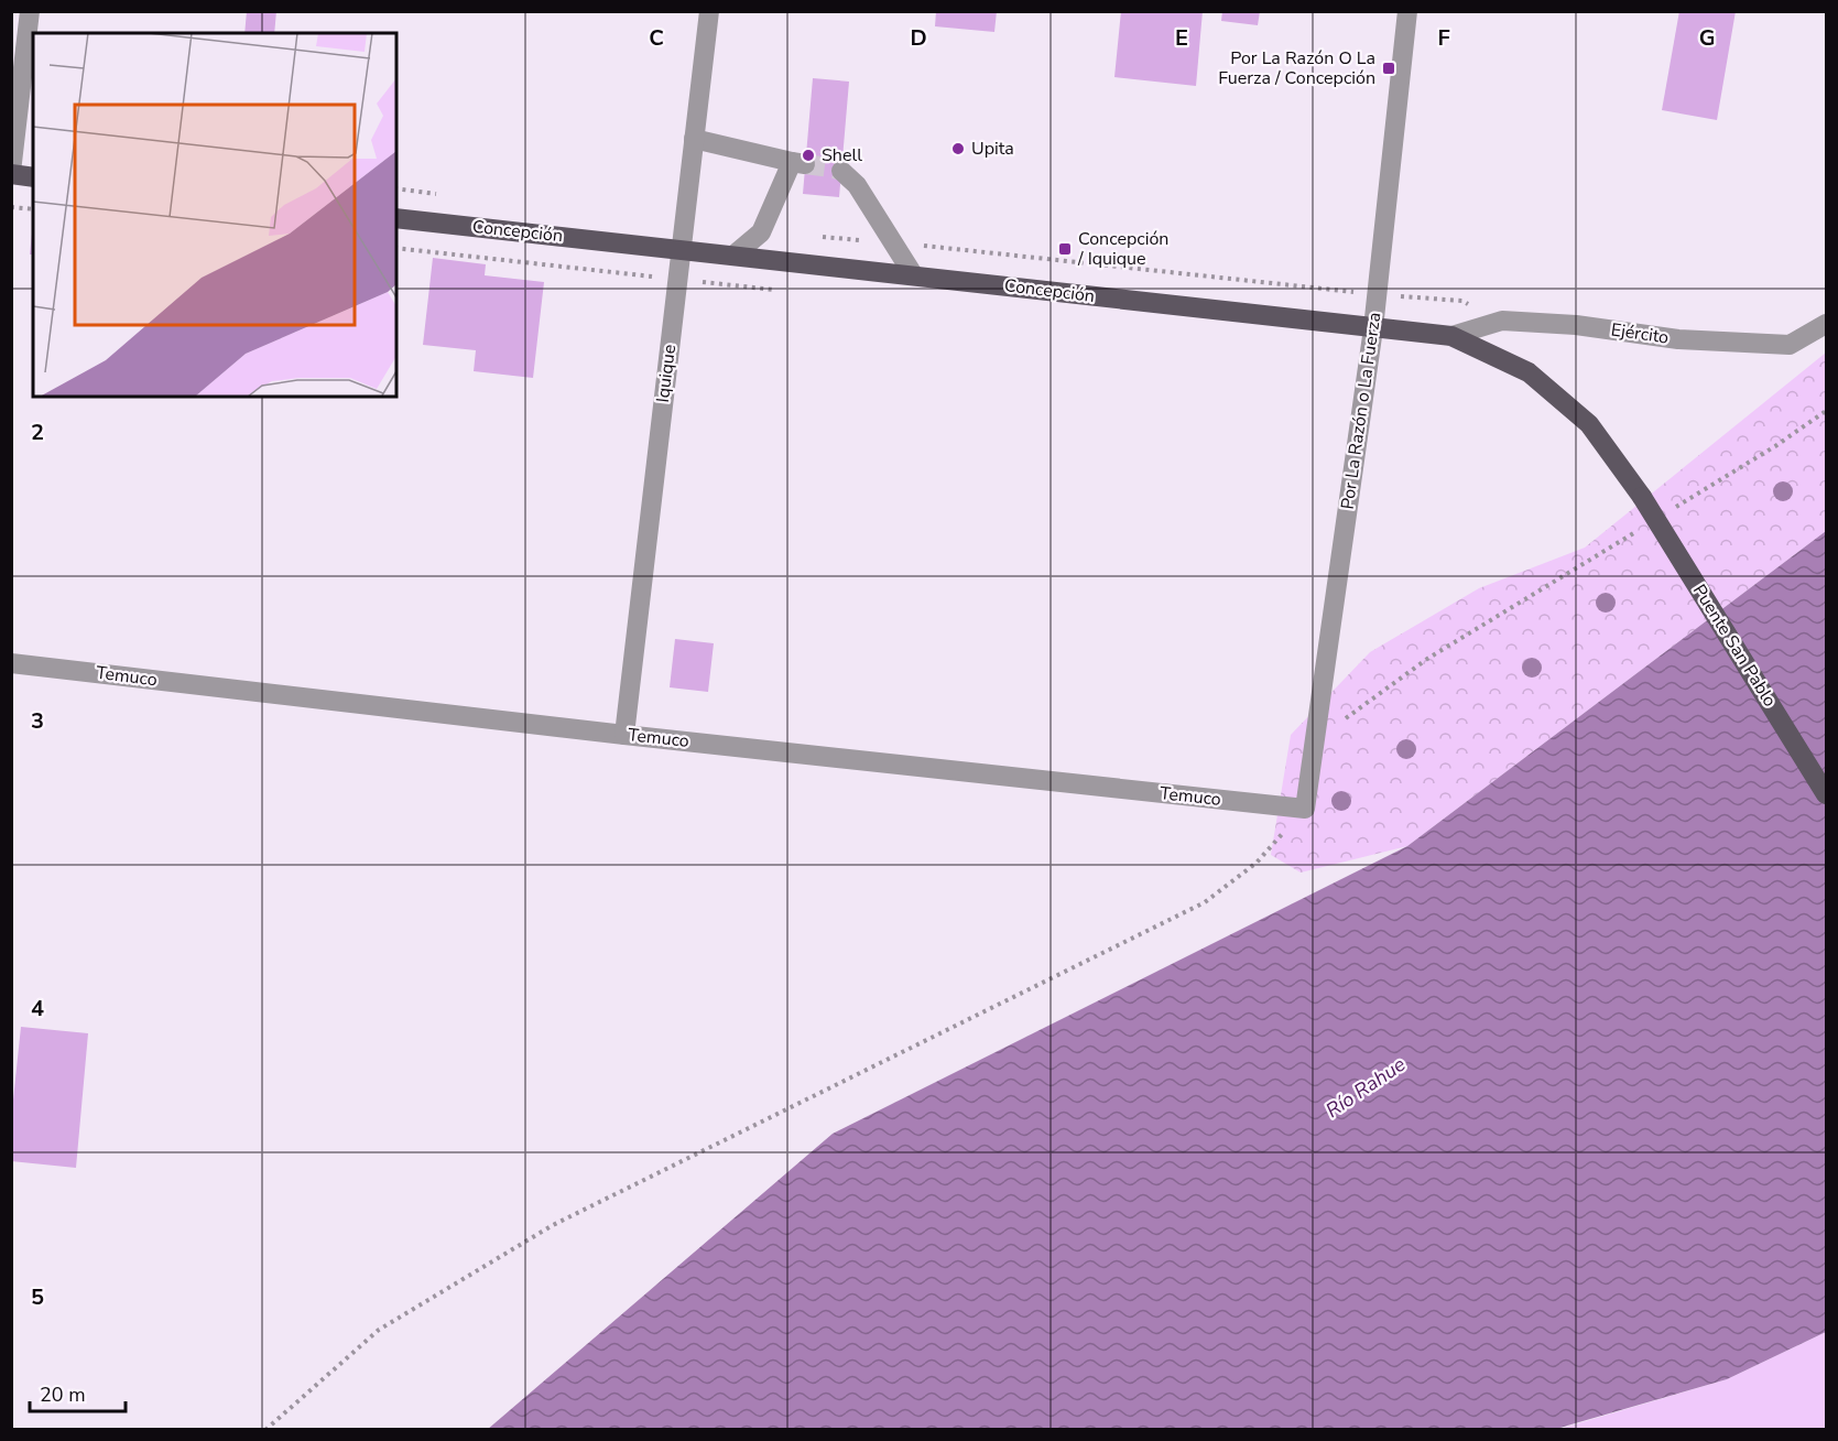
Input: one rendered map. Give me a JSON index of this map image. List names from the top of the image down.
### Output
{
  "streets": {
    "main road": ["Concepción", "Puente San Pablo"],
    "street": [
      "Ejército",
      "Iquique",
      "Por La Razón o La Fuerza",
      "Temuco"
    ]
  },
  "crossings": [
    ["Concepción", "Ejército"],
    ["Concepción", "Iquique"],
    ["Concepción", "Por La Razón o La Fuerza"],
    ["Concepción", "Puente San Pablo"],
    ["Iquique", "Temuco"],
    ["Por La Razón o La Fuerza", "Temuco"]
  ],
  "water": ["Río Rahue"],
  "places": {
    "transit": ["Por La Razón O La Fuerza / Concepción", "Concepción / Iquique"],
    "other": ["Upita", "Shell"]
  },
  "scale_bar": "20 m",
  "grid": {
    "columns": [
      "C",
      "D",
      "E",
      "F",
      "G"
    ],
    "rows": [
      "2",
      "3",
      "4",
      "5"
    ]
  }
}
